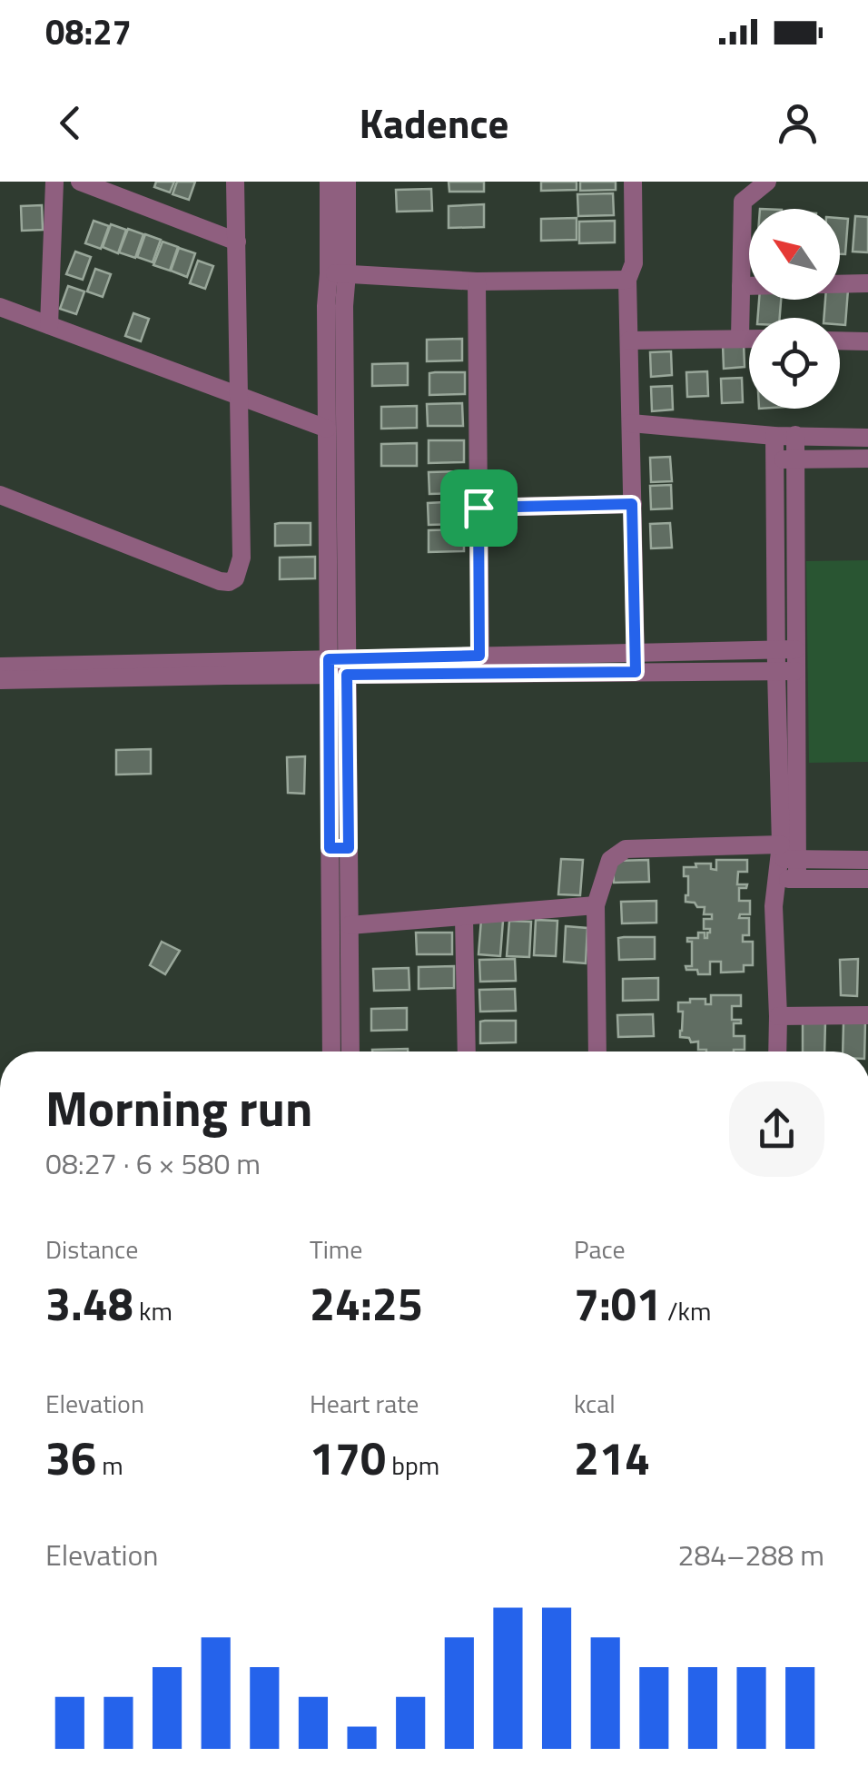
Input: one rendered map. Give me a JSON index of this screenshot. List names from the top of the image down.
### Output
{
  "north": "top left",
  "page": {
    "status": "08:27",
    "header": "Kadence",
    "heading": ["Morning run", "08:27 · 6 × 580 m"],
    "stats": [
      ["Distance", "3.48 km"],
      ["Time", "24:25"],
      ["Pace", "7:01 /km"],
      ["Elevation", "36 m"],
      ["Heart rate", "170 bpm"],
      ["kcal", "214"]
    ],
    "chart": ["Elevation", "284–288 m"]
  }
}
